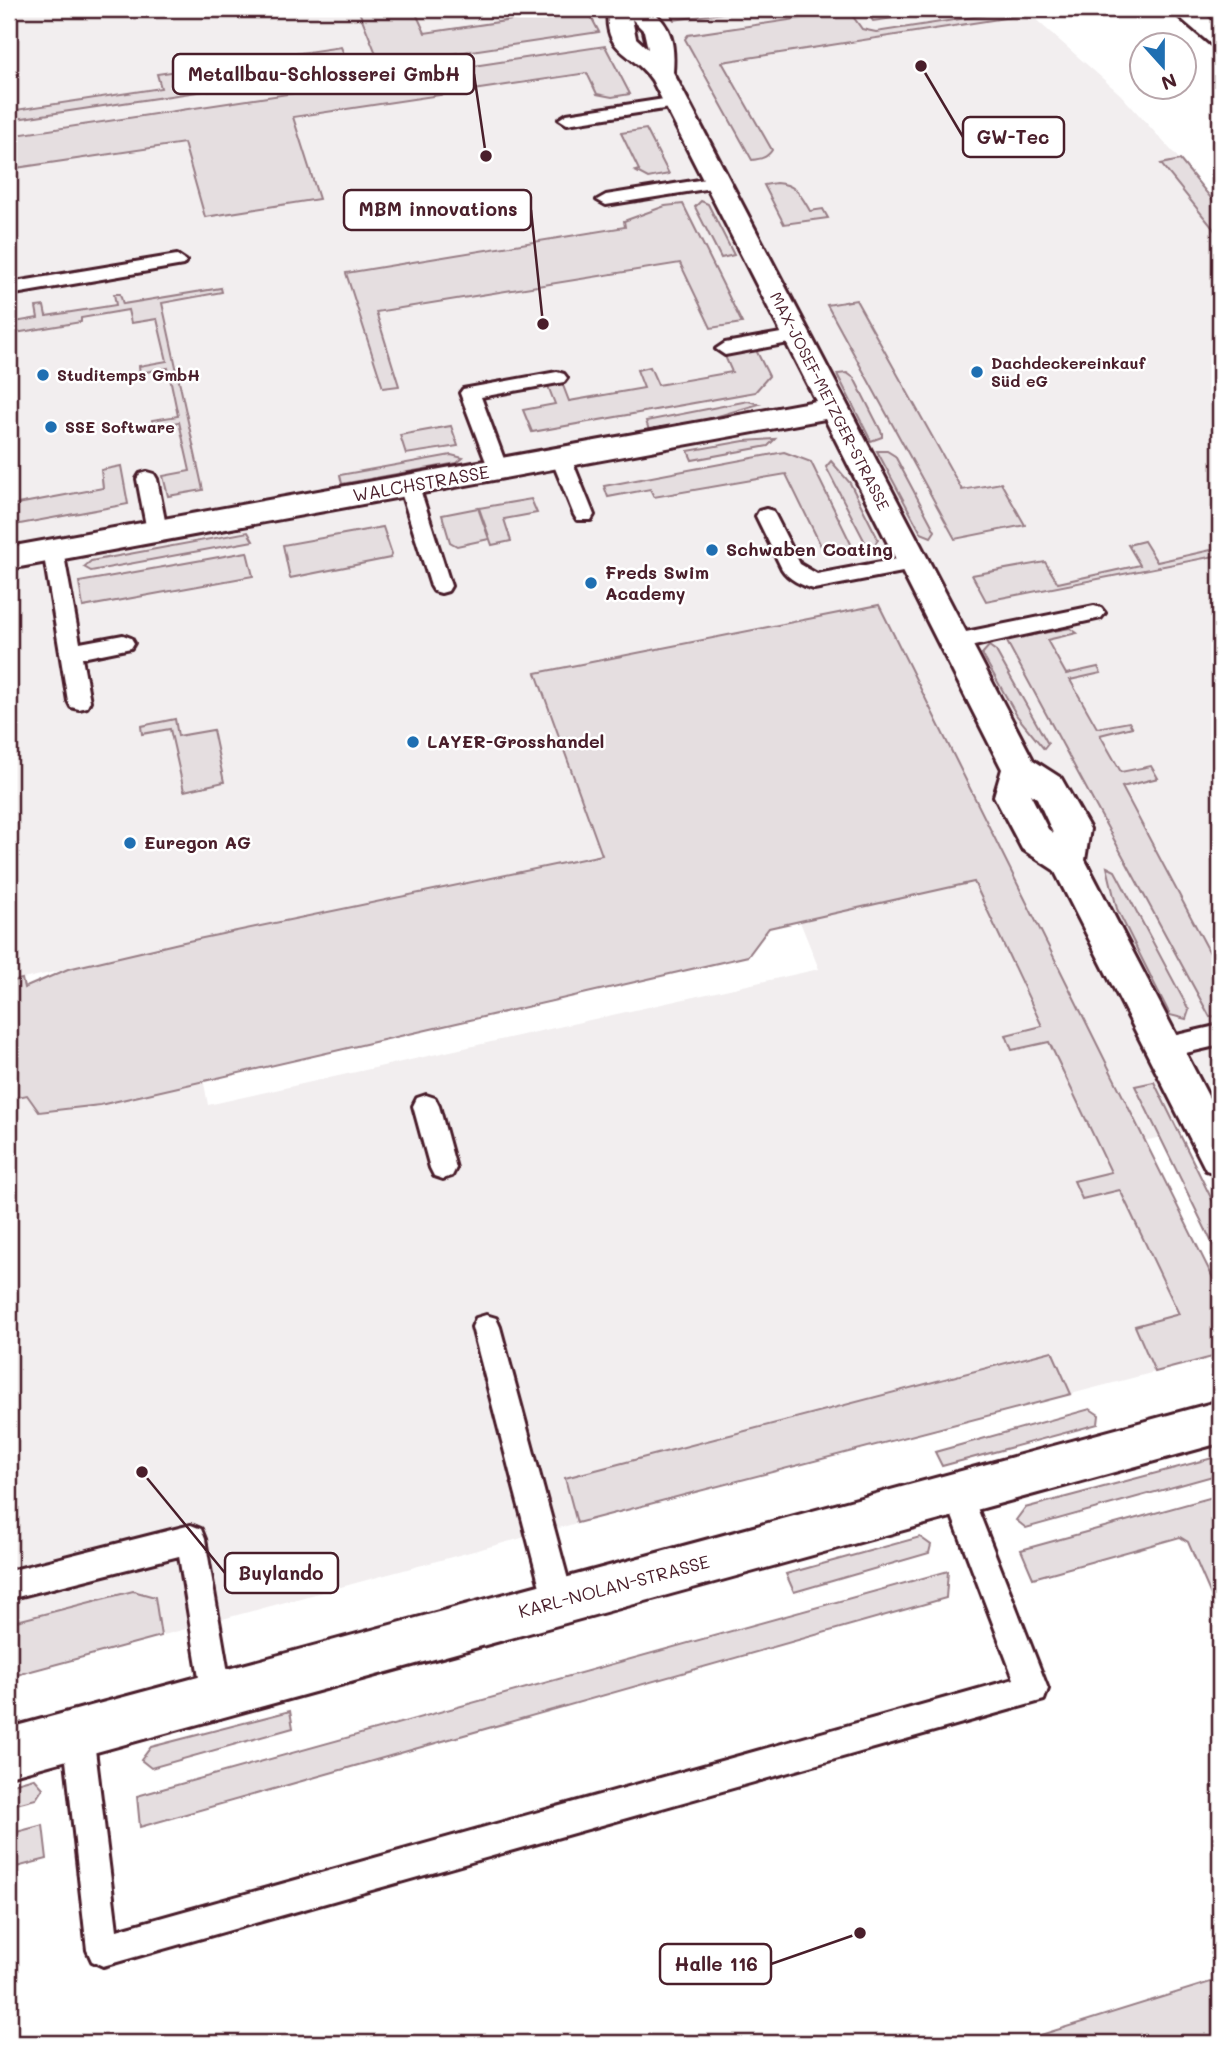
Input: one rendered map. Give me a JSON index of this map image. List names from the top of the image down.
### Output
{
  "streets": {
    "main road": ["MAX-JOSEF-METZGER-STRASSE", "WALCHSTRASSE", "KARL-NOLAN-STRASSE"]
  },
  "crossings": [
    ["MAX-JOSEF-METZGER-STRASSE", "WALCHSTRASSE"]
  ],
  "places": [
    "GW-Tec",
    "Metallbau-Schlosserei GmbH",
    "MBM innovations",
    "Dachdeckereinkauf Süd eG",
    "Studitemps GmbH",
    "SSE Software",
    "Schwaben Coating",
    "Freds Swim Academy",
    "LAYER-Grosshandel",
    "Euregon AG",
    "Buylando",
    "Halle 116"
  ],
  "north": "bottom"
}
